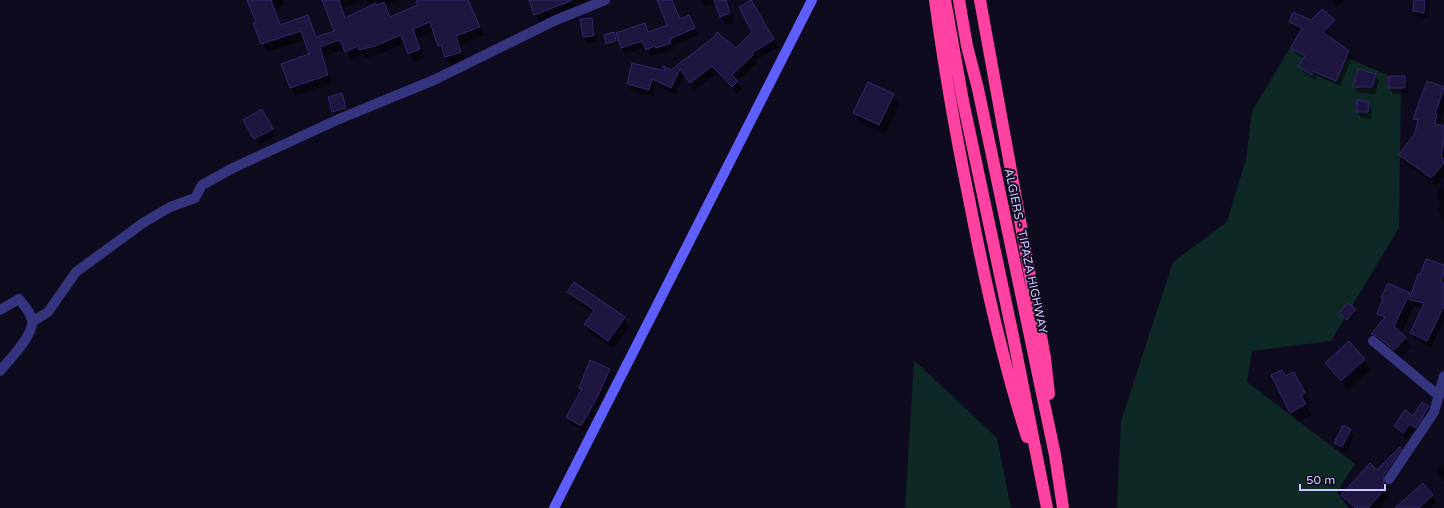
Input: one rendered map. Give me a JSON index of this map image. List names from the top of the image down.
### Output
{
  "streets": {
    "highway": ["ALGIERS - TIPAZA HIGHWAY"]
  },
  "scale_bar": "50 m"
}
